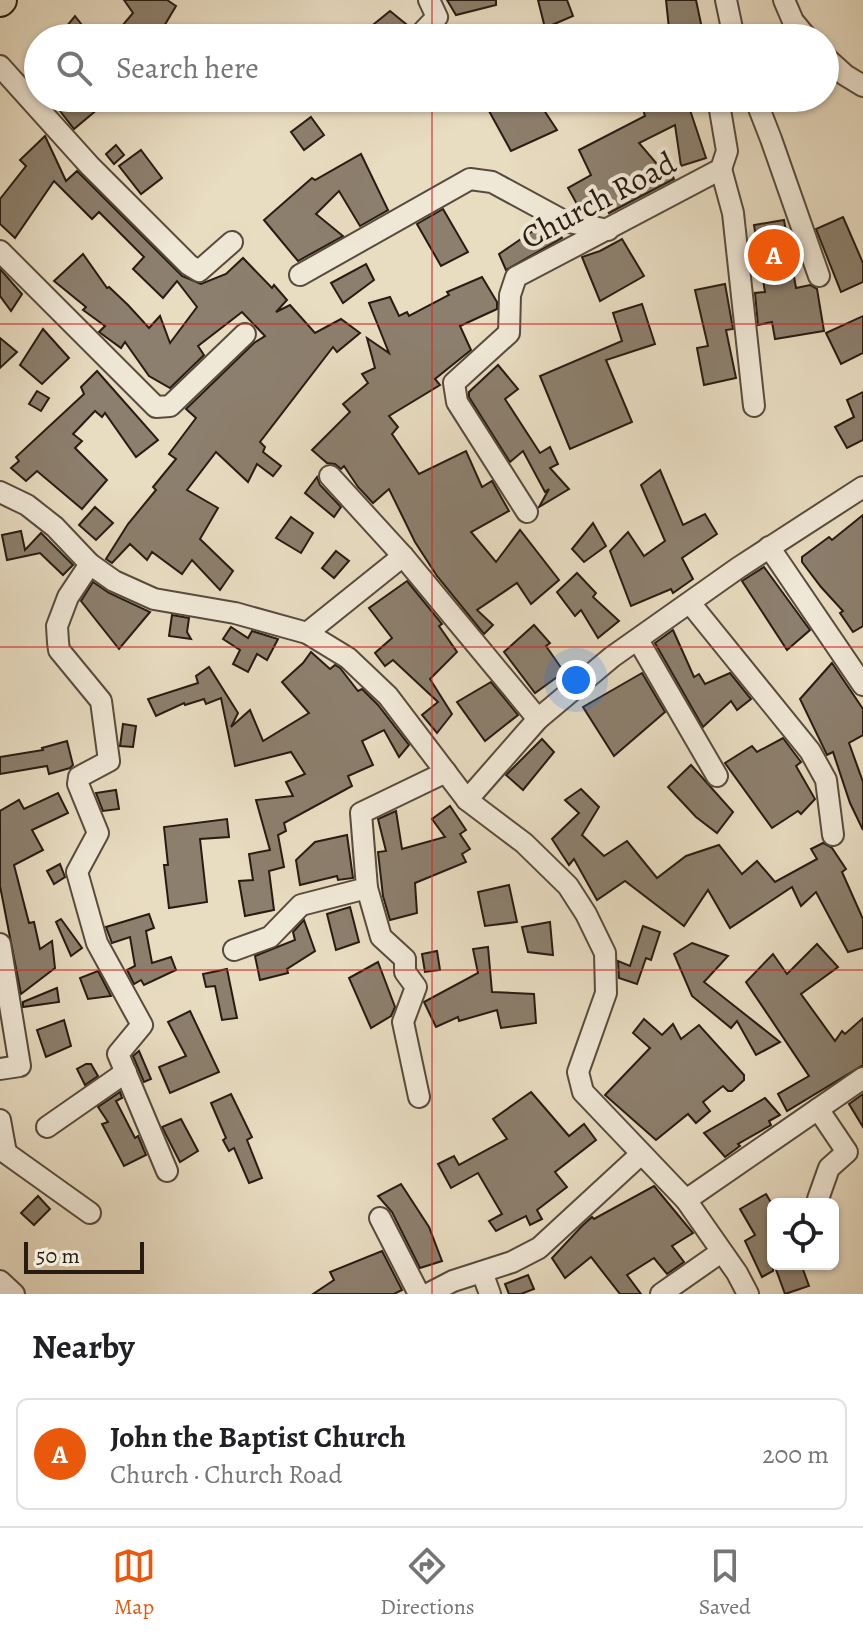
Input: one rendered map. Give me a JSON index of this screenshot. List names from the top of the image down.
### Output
{
  "streets": {
    "street": ["Church Road"]
  },
  "scale_bar": "50 m",
  "page": {
    "search": "Search here",
    "pins": "A",
    "scale": "50 m",
    "heading": "Nearby",
    "list": [
      {
        "mark": "A",
        "name": "John the Baptist Church",
        "note": "Church · Church Road",
        "value": "200 m"
      }
    ],
    "nav": ["Map", "Directions", "Saved"]
  }
}
